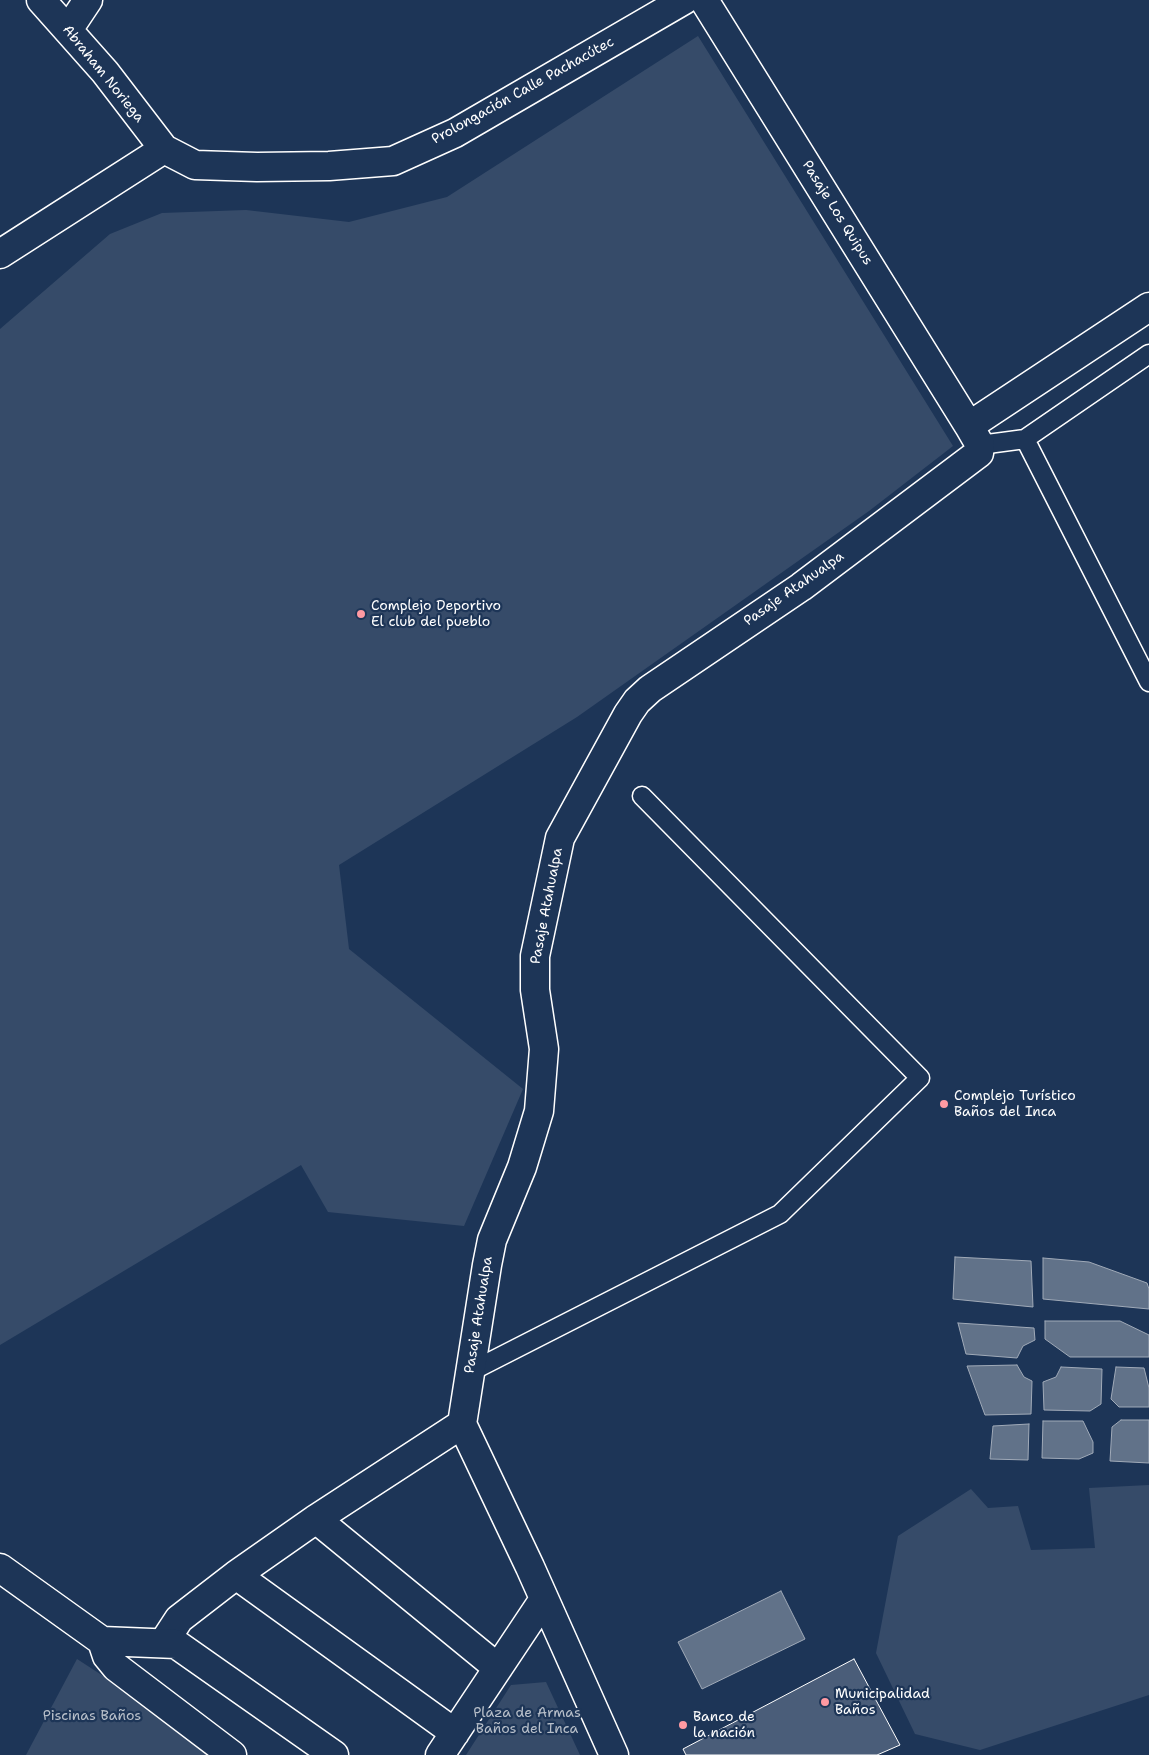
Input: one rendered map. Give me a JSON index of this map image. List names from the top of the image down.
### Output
{
  "streets": {
    "street": [
      "Abraham Noriega",
      "Prolongación Calle Pachacútec",
      "Pasaje Los Quipus",
      "Pasaje Atahualpa"
    ]
  },
  "crossings": [
    ["Abraham Noriega", "Prolongación Calle Pachacútec"],
    ["Pasaje Los Quipus", "Pasaje Atahualpa"]
  ],
  "parks": ["Plaza de Armas Baños del Inca", "Piscinas Baños"],
  "places": [
    "Complejo Deportivo El club del pueblo",
    "Complejo Turístico Baños del Inca",
    "Municipalidad Baños",
    "Banco de la nación"
  ]
}
